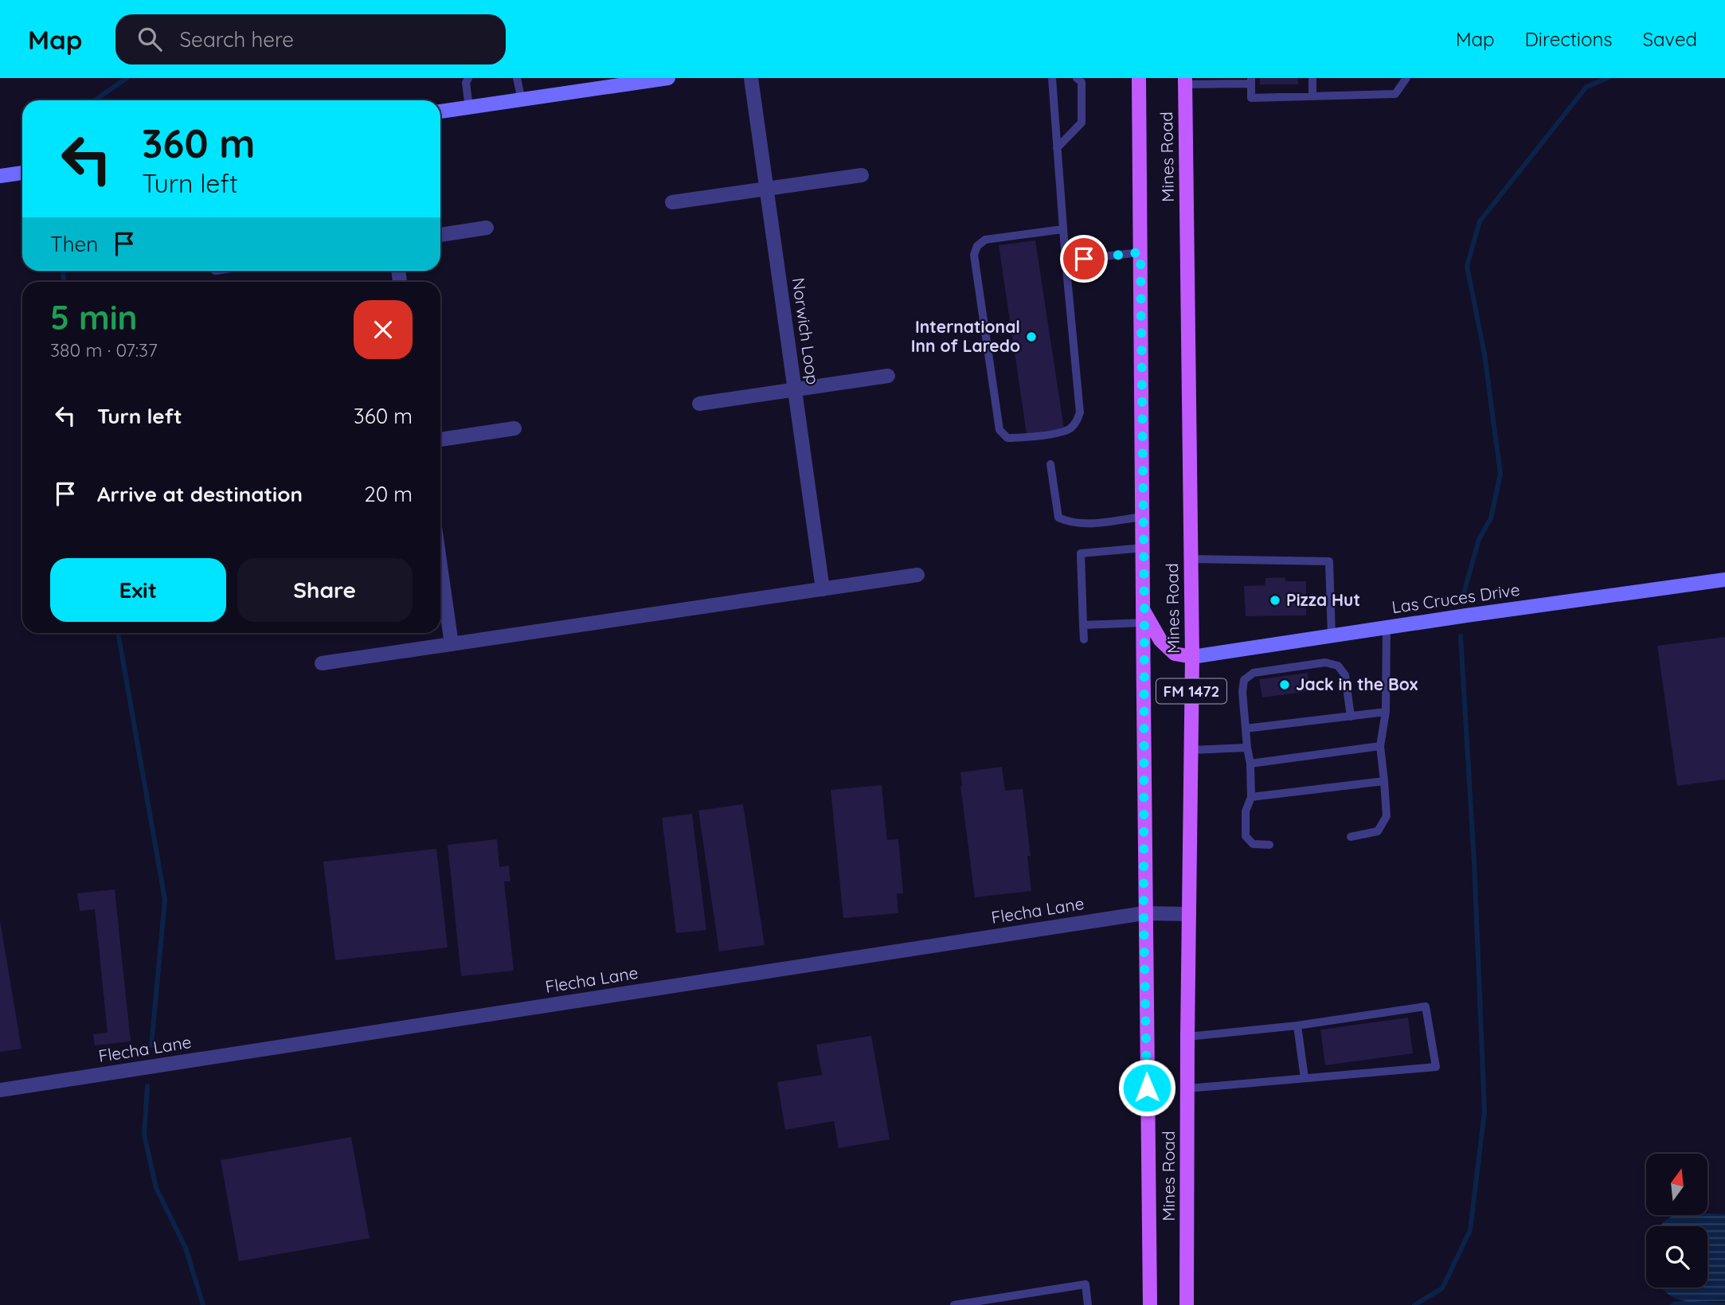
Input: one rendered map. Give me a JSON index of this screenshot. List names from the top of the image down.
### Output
{
  "streets": {
    "main road": ["Mines Road", "FM 1472"],
    "street": ["Norwich Loop", "Las Cruces Drive", "Flecha Lane"]
  },
  "crossings": [
    ["Mines Road", "Las Cruces Drive"],
    ["Mines Road", "Flecha Lane"]
  ],
  "places": ["International Inn of Laredo", "Pizza Hut", "Jack in the Box"],
  "north": "top",
  "page": {
    "header": "Map",
    "search": "Search here",
    "nav": ["Map", "Directions", "Saved"],
    "turn": ["360 m", "Turn left"],
    "then": "Then",
    "heading": ["5 min", "380 m · 07:37"],
    "list": [
      {
        "name": "Turn left",
        "value": "360 m"
      },
      {
        "name": "Arrive at destination",
        "value": "20 m"
      }
    ],
    "buttons": ["Exit", "Share"]
  }
}
